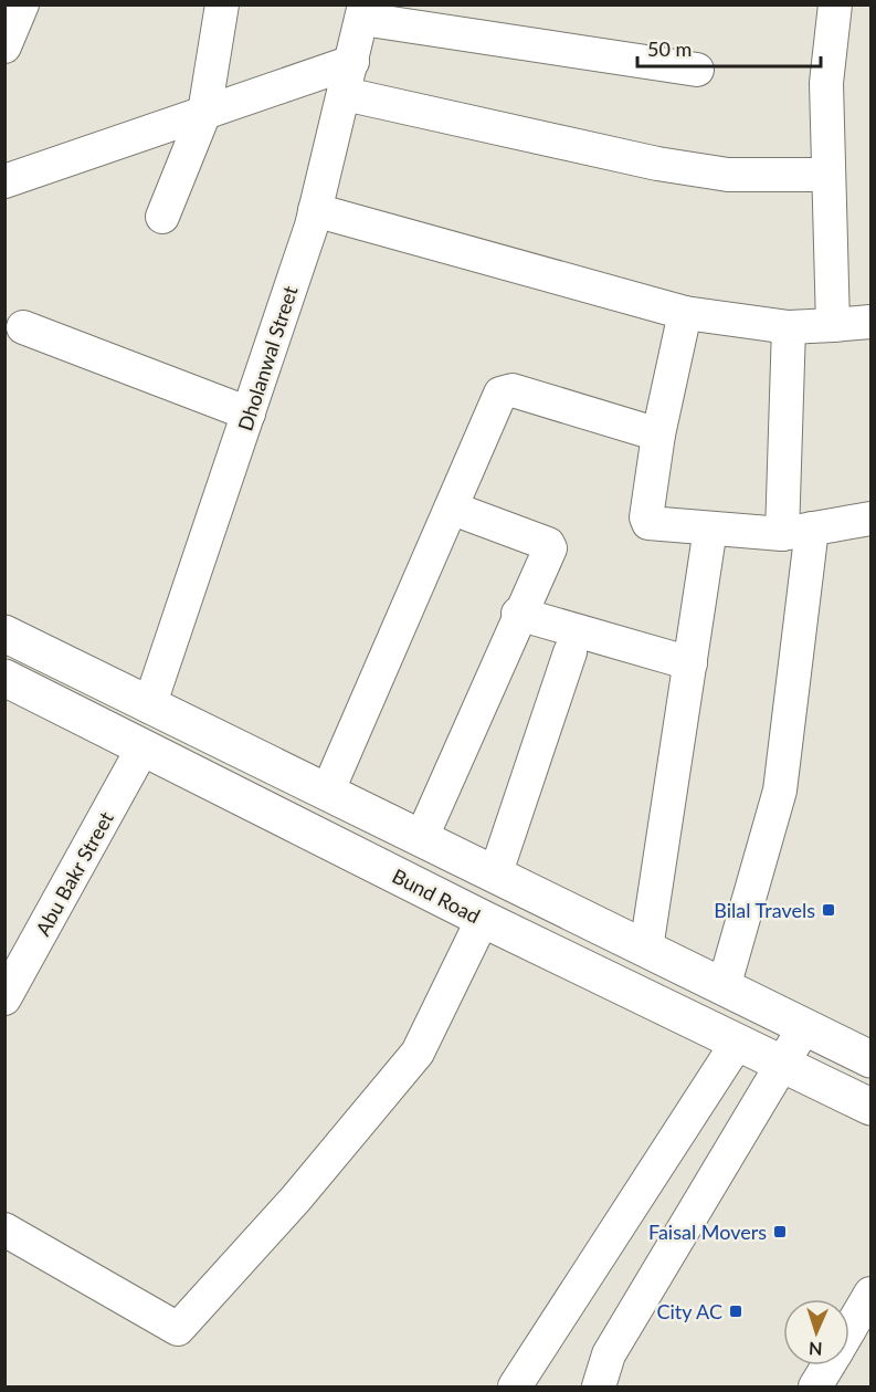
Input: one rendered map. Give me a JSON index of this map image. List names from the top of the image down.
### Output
{
  "streets": {
    "main road": ["Bund Road"],
    "street": ["Dholanwal Street", "Abu Bakr Street"]
  },
  "crossings": [
    ["Abu Bakr Street", "Bund Road"]
  ],
  "places": {
    "transit": ["Bilal Travels", "Faisal Movers", "City AC"]
  },
  "scale_bar": "50 m",
  "north": "bottom"
}
